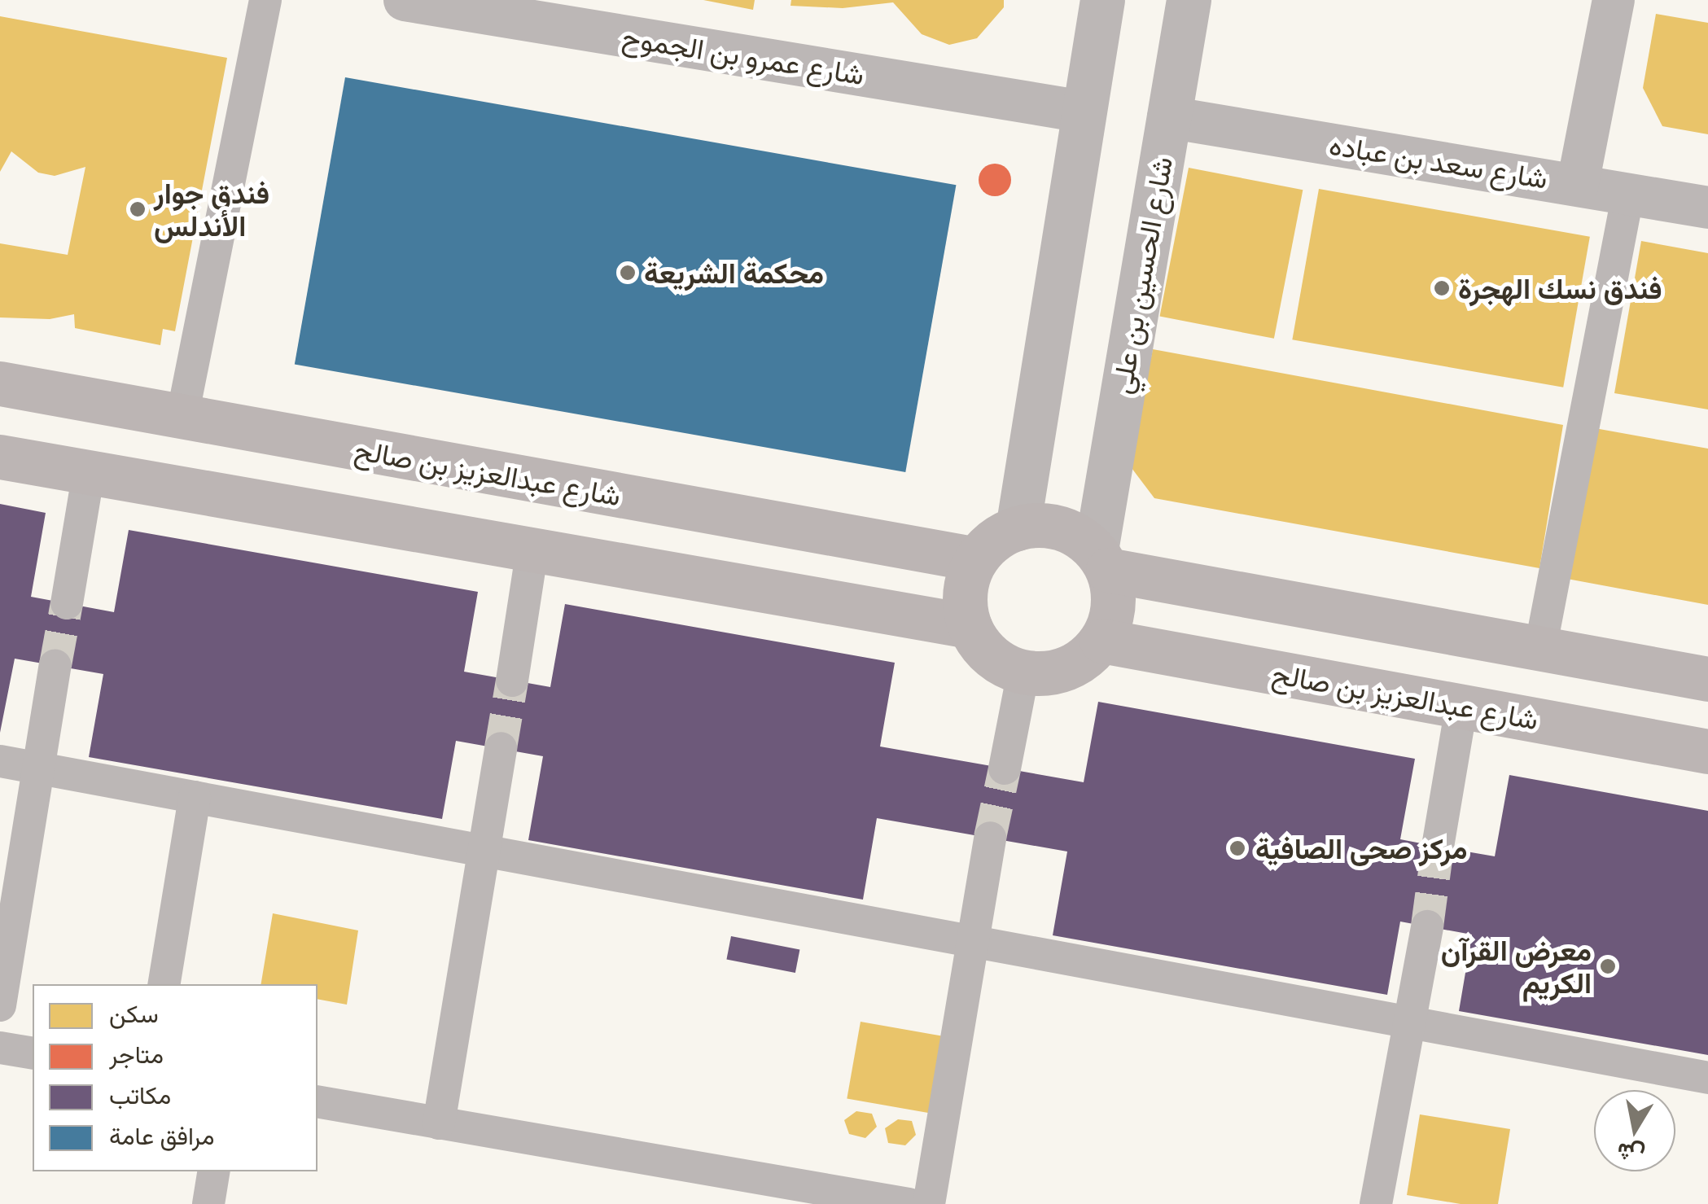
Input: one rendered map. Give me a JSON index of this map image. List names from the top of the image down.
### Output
{
  "streets": {
    "main road": ["شارع عبدالعزيز بن صالح"],
    "street": ["شارع عمرو بن الجموح", "شارع سعد بن عباده", "شارع الحسين بن علي"]
  },
  "crossings": [
    ["شارع سعد بن عباده", "شارع الحسين بن علي"],
    ["شارع الحسين بن علي", "شارع عبدالعزيز بن صالح"]
  ],
  "places": [
    "فندق جوار الأندلس",
    "محكمة الشريعة",
    "فندق نسك الهجرة",
    "مركز صحى الصافية",
    "معرض القرآن الكريم"
  ],
  "legend": [
    "سكن",
    "متاجر",
    "مكاتب",
    "مرافق عامة"
  ],
  "north": "bottom"
}
